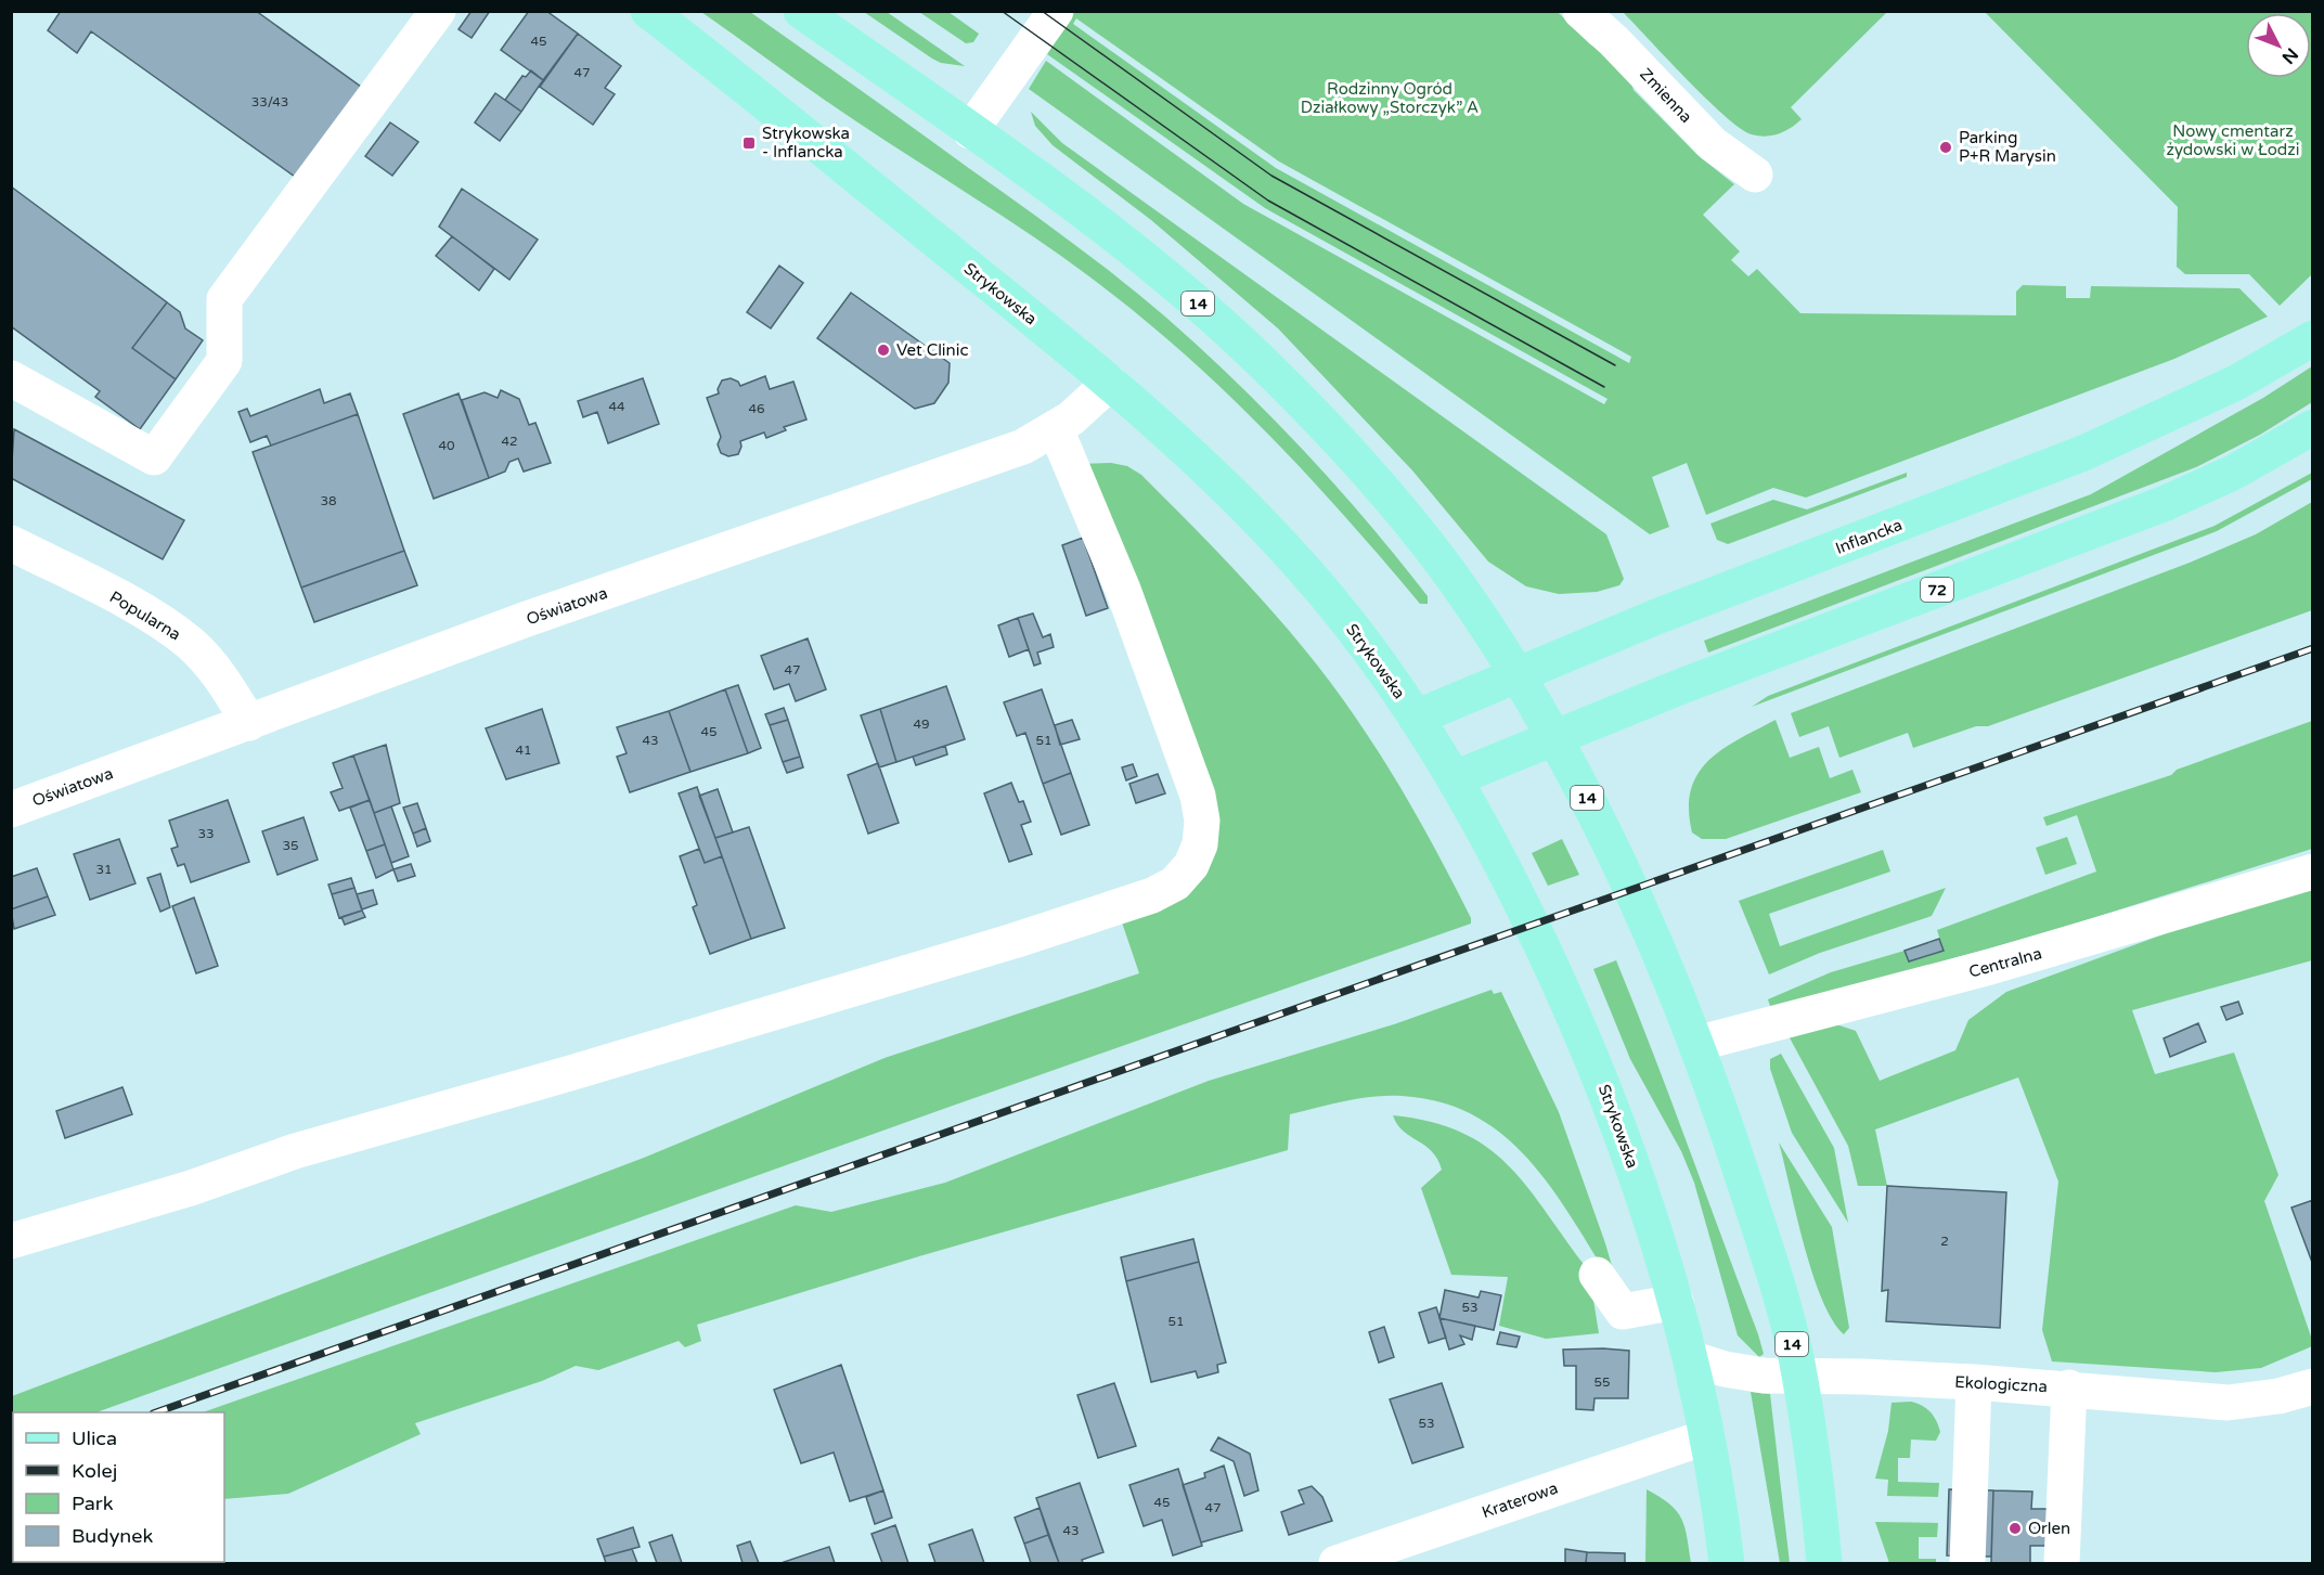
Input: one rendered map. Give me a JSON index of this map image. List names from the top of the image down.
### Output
{
  "streets": {
    "main road": [
      "Strykowska",
      "14",
      "Inflancka",
      "72"
    ],
    "street": [
      "Zmienna",
      "Oświatowa",
      "Popularna",
      "Centralna",
      "Ekologiczna",
      "Kraterowa"
    ]
  },
  "crossings": [
    ["Strykowska", "Inflancka"],
    ["Strykowska", "72"],
    ["Strykowska", "Oświatowa"],
    ["Strykowska", "Ekologiczna"],
    ["Strykowska", "Kraterowa"],
    ["14", "Inflancka"],
    ["14", "72"],
    ["14", "Centralna"],
    ["14", "Ekologiczna"],
    ["Oświatowa", "Popularna"]
  ],
  "parks": ["Rodzinny Ogród Działkowy „Storczyk” A", "Nowy cmentarz żydowski w Łodzi"],
  "places": {
    "transit": ["Strykowska - Inflancka"],
    "other": ["Parking P+R Marysin", "Vet Clinic", "Orlen"]
  },
  "house_numbers": [
    "45",
    "47",
    "33/43",
    "44",
    "46",
    "42",
    "40",
    "38",
    "47",
    "49",
    "45",
    "43",
    "51",
    "41",
    "33",
    "35",
    "31",
    "2",
    "53",
    "51",
    "55",
    "53",
    "45",
    "47",
    "43"
  ],
  "legend": [
    "Ulica",
    "Kolej",
    "Park",
    "Budynek"
  ],
  "north": "bottom right"
}
